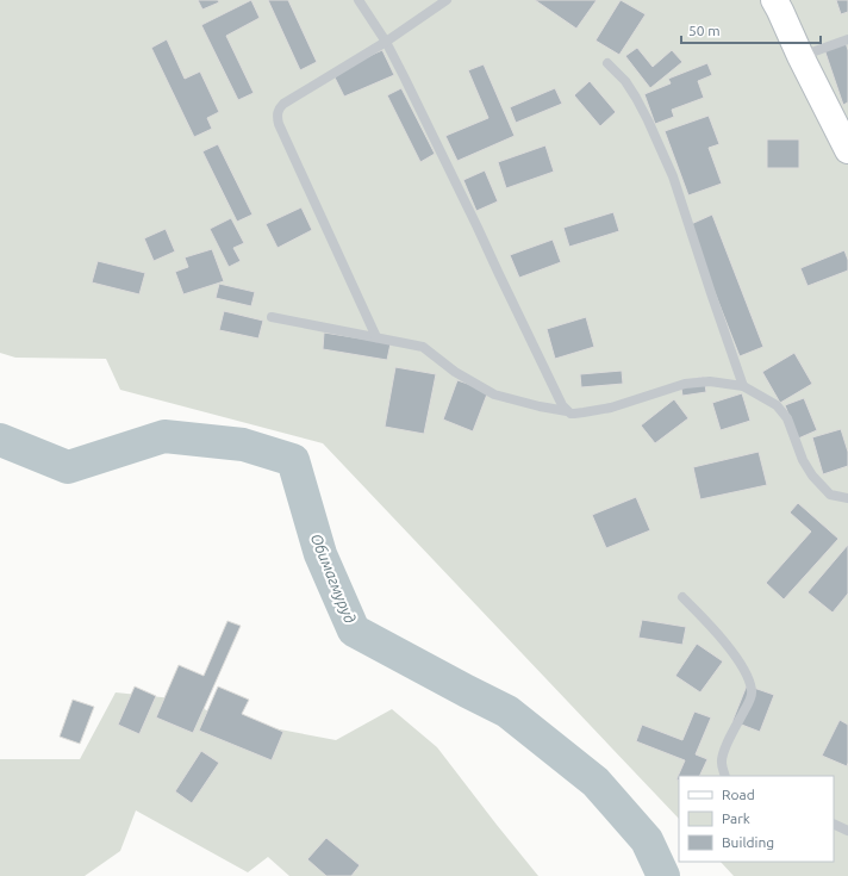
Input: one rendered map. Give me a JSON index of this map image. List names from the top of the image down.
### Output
{
  "water": ["Обимагмуруд"],
  "legend": ["Road", "Park", "Building"],
  "scale_bar": "50 m"
}
